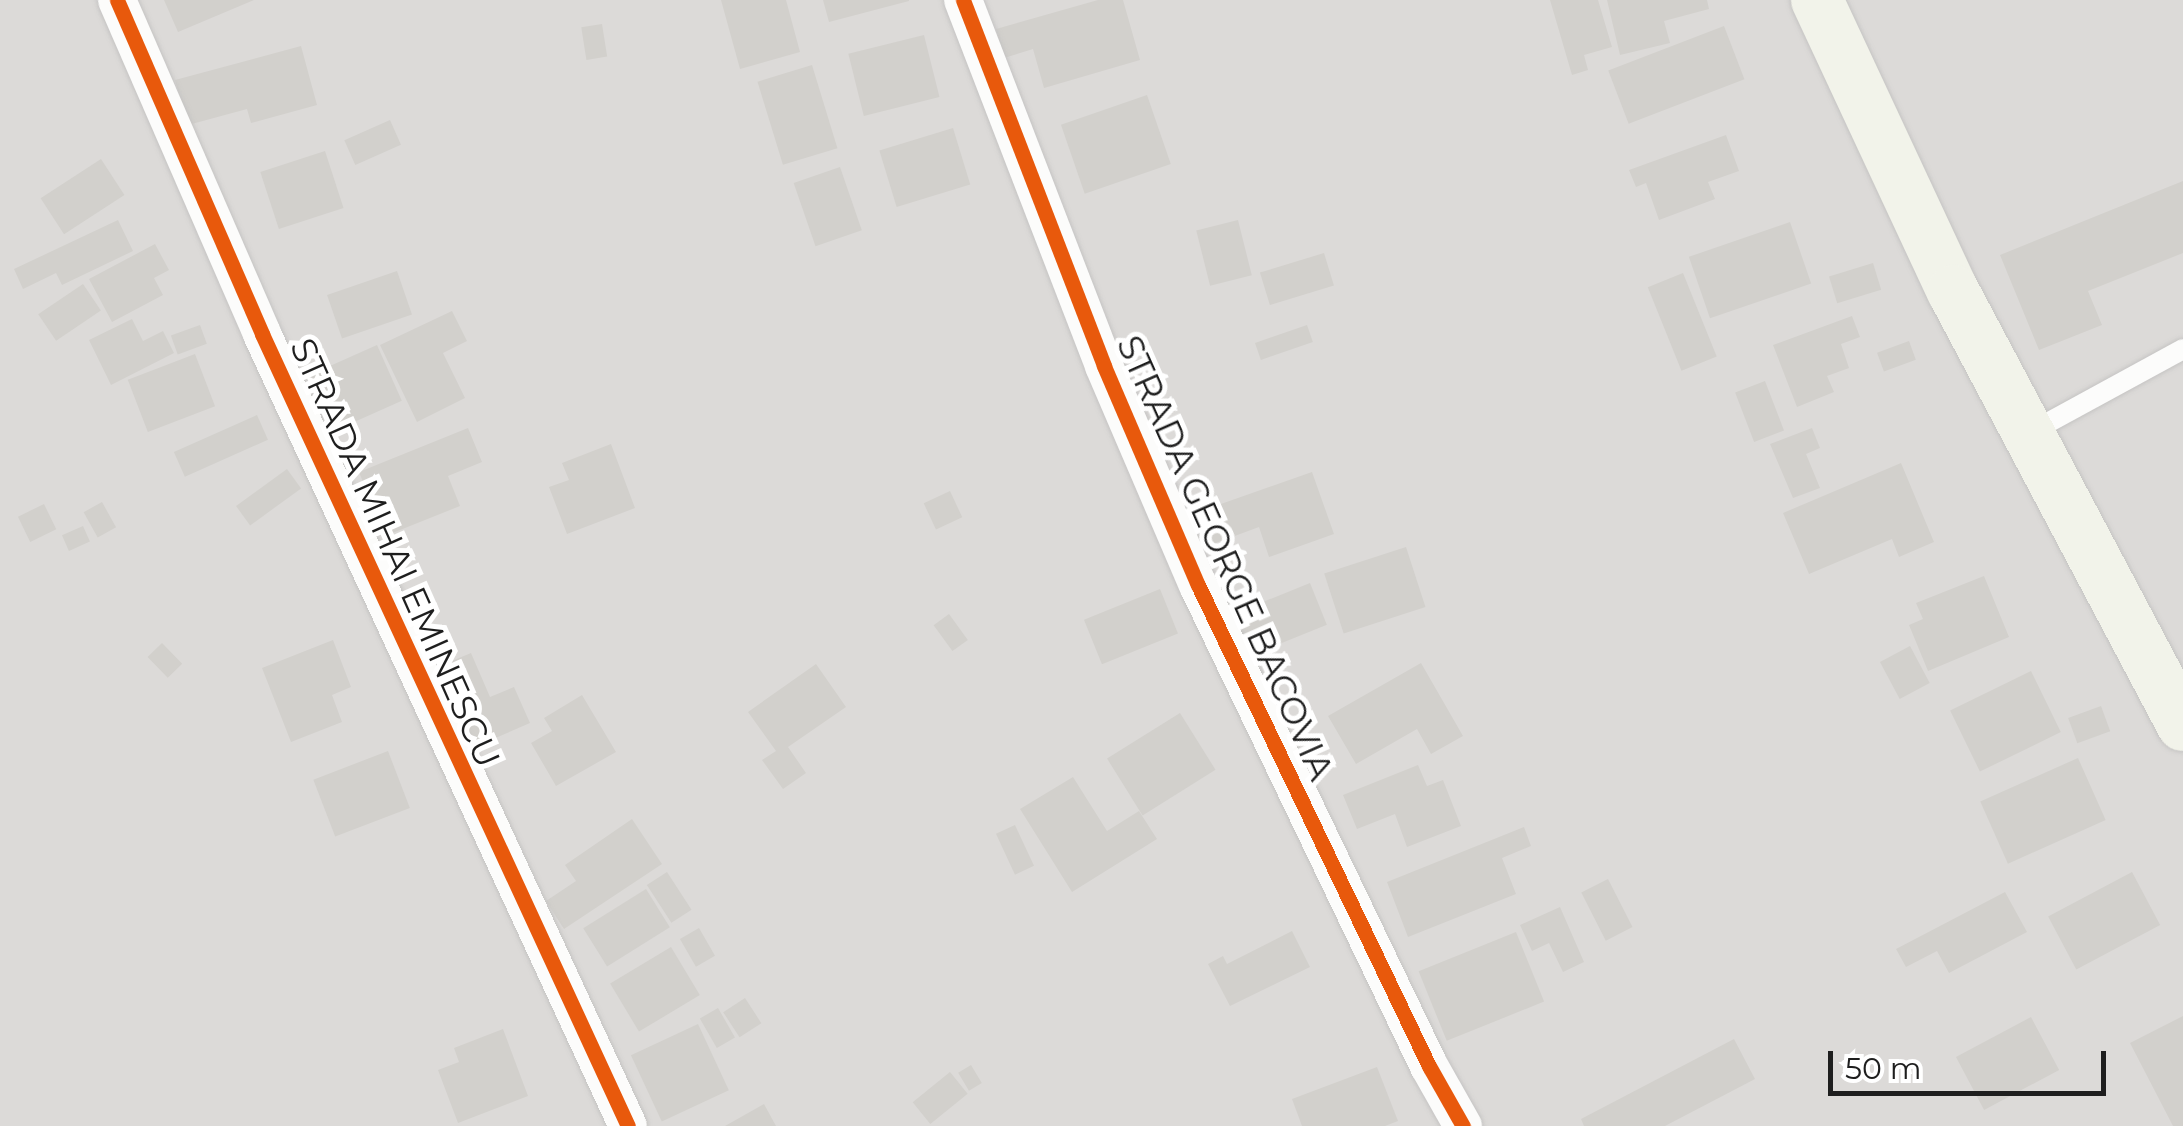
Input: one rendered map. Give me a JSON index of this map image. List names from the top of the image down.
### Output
{
  "streets": {
    "street": ["STRADA MIHAI EMINESCU", "STRADA GEORGE BACOVIA"]
  },
  "scale_bar": "50 m"
}
